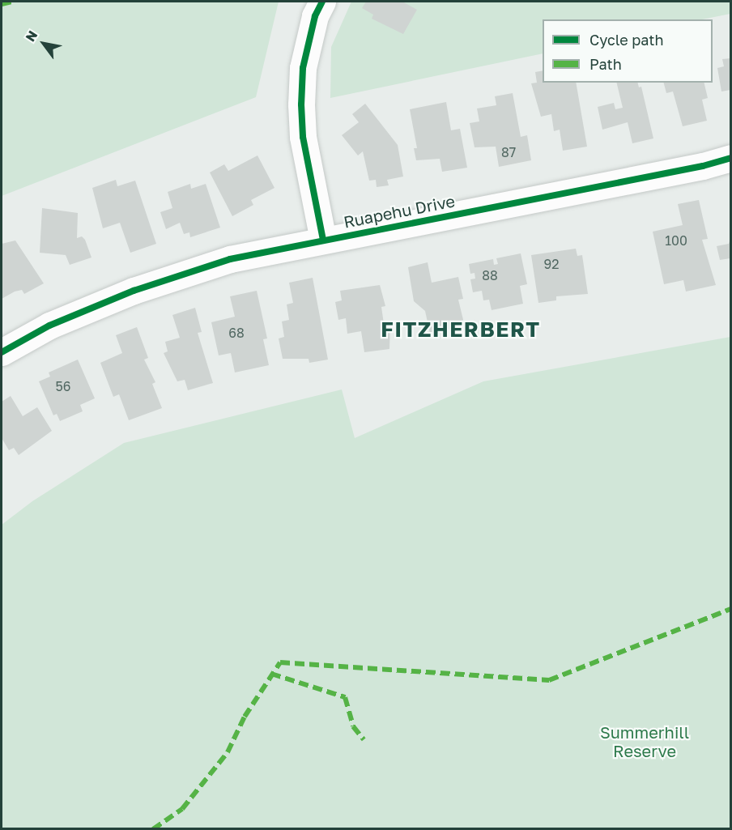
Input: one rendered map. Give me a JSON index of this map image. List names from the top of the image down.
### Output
{
  "streets": {
    "street": ["Ruapehu Drive"]
  },
  "districts": ["FITZHERBERT"],
  "parks": ["Summerhill Reserve"],
  "house_numbers": [
    "87",
    "100",
    "92",
    "88",
    "68",
    "56"
  ],
  "legend": ["Cycle path", "Path"],
  "north": "top left"
}
